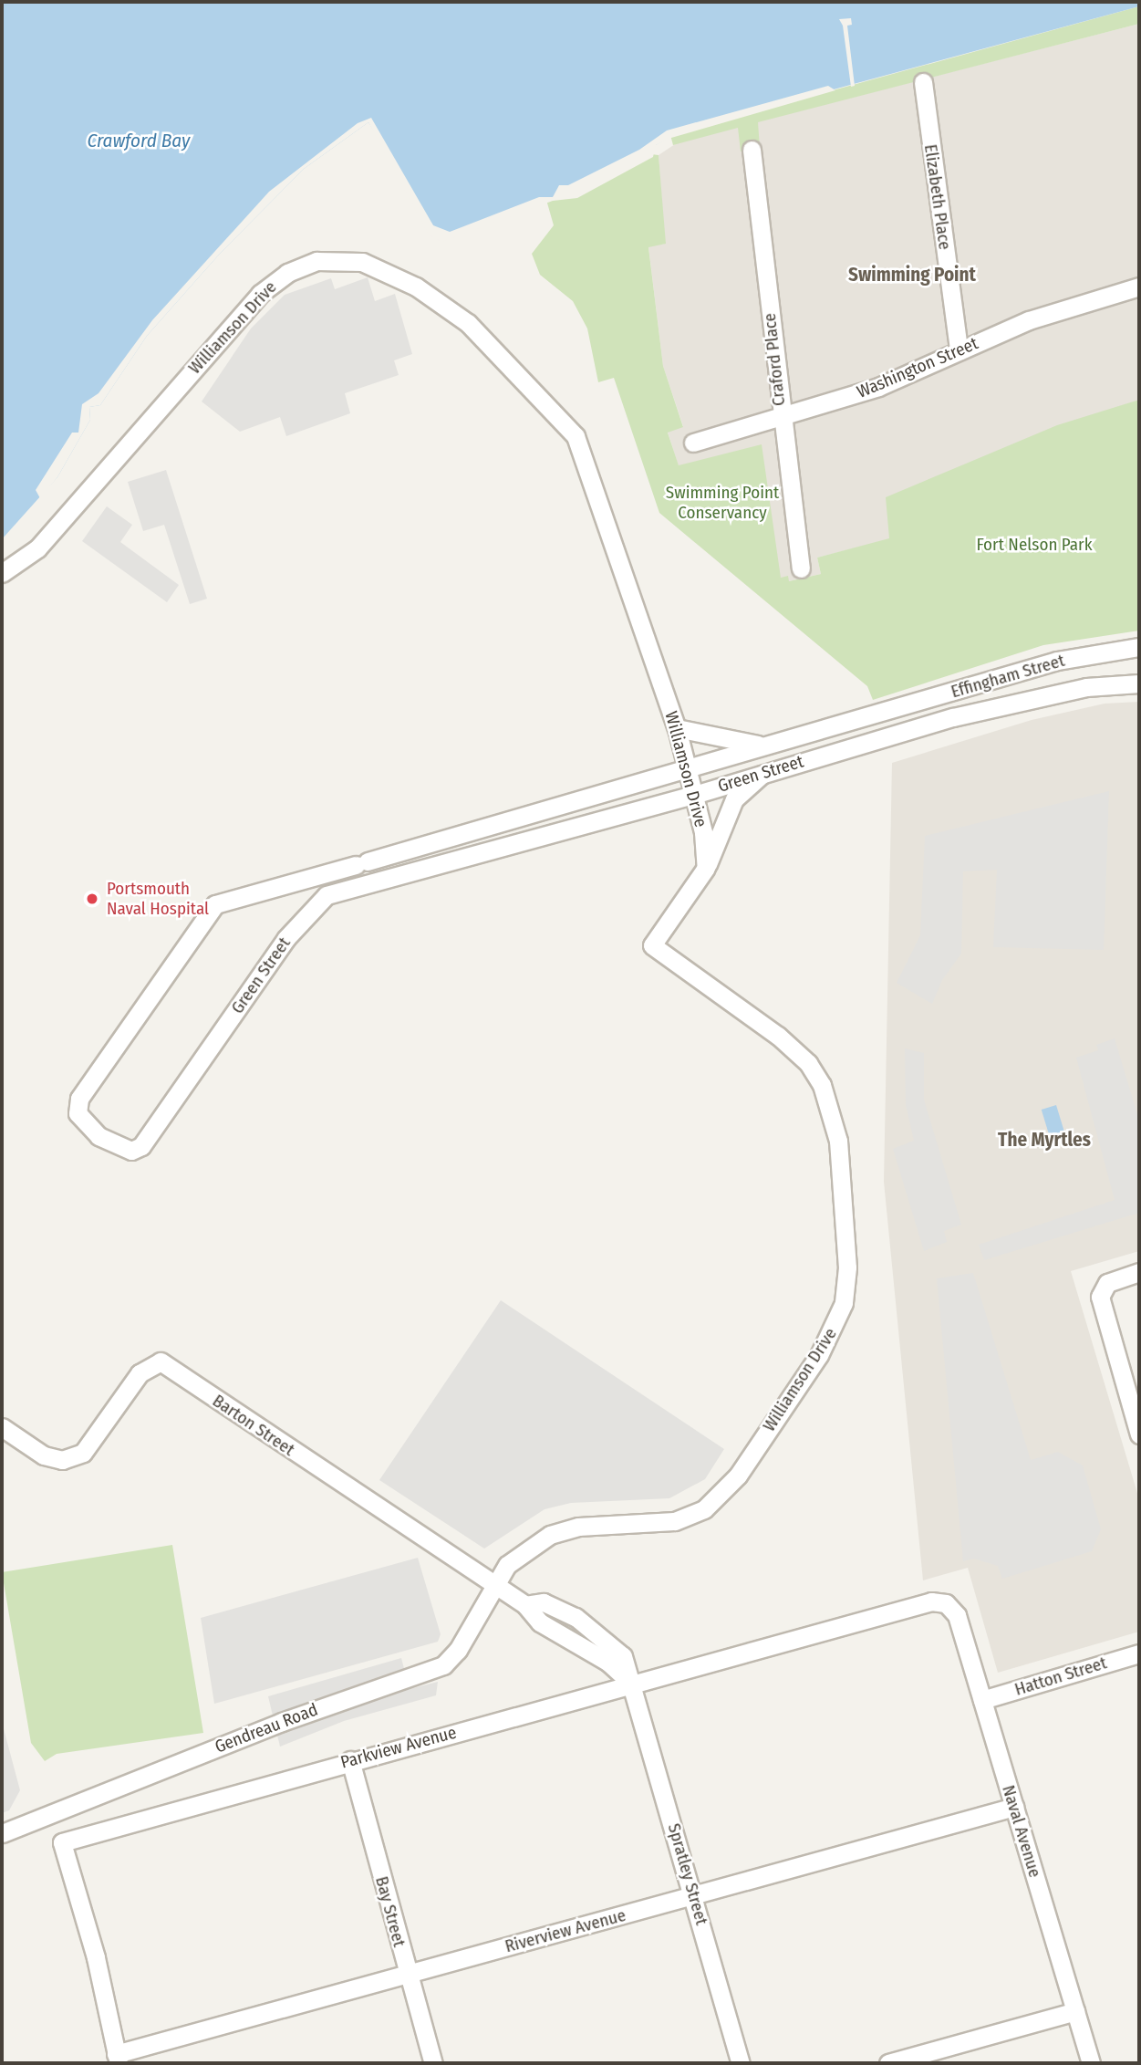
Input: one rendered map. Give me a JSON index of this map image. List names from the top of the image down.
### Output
{
  "streets": {
    "street": [
      "Elizabeth Place",
      "Williamson Drive",
      "Craford Place",
      "Washington Street",
      "Effingham Street",
      "Green Street",
      "Barton Street",
      "Hatton Street",
      "Gendreau Road",
      "Parkview Avenue",
      "Naval Avenue",
      "Spratley Street",
      "Bay Street",
      "Riverview Avenue"
    ]
  },
  "crossings": [
    ["Elizabeth Place", "Washington Street"],
    ["Williamson Drive", "Green Street"],
    ["Williamson Drive", "Barton Street"],
    ["Williamson Drive", "Gendreau Road"],
    ["Craford Place", "Washington Street"],
    ["Effingham Street", "Green Street"],
    ["Barton Street", "Gendreau Road"],
    ["Barton Street", "Parkview Avenue"],
    ["Barton Street", "Spratley Street"],
    ["Hatton Street", "Naval Avenue"],
    ["Parkview Avenue", "Naval Avenue"],
    ["Parkview Avenue", "Spratley Street"],
    ["Parkview Avenue", "Bay Street"],
    ["Parkview Avenue", "Riverview Avenue"],
    ["Naval Avenue", "Riverview Avenue"],
    ["Spratley Street", "Riverview Avenue"],
    ["Bay Street", "Riverview Avenue"]
  ],
  "districts": ["Swimming Point", "The Myrtles"],
  "water": ["Crawford Bay"],
  "parks": ["Swimming Point Conservancy", "Fort Nelson Park"],
  "places": ["Portsmouth Naval Hospital"]
}
